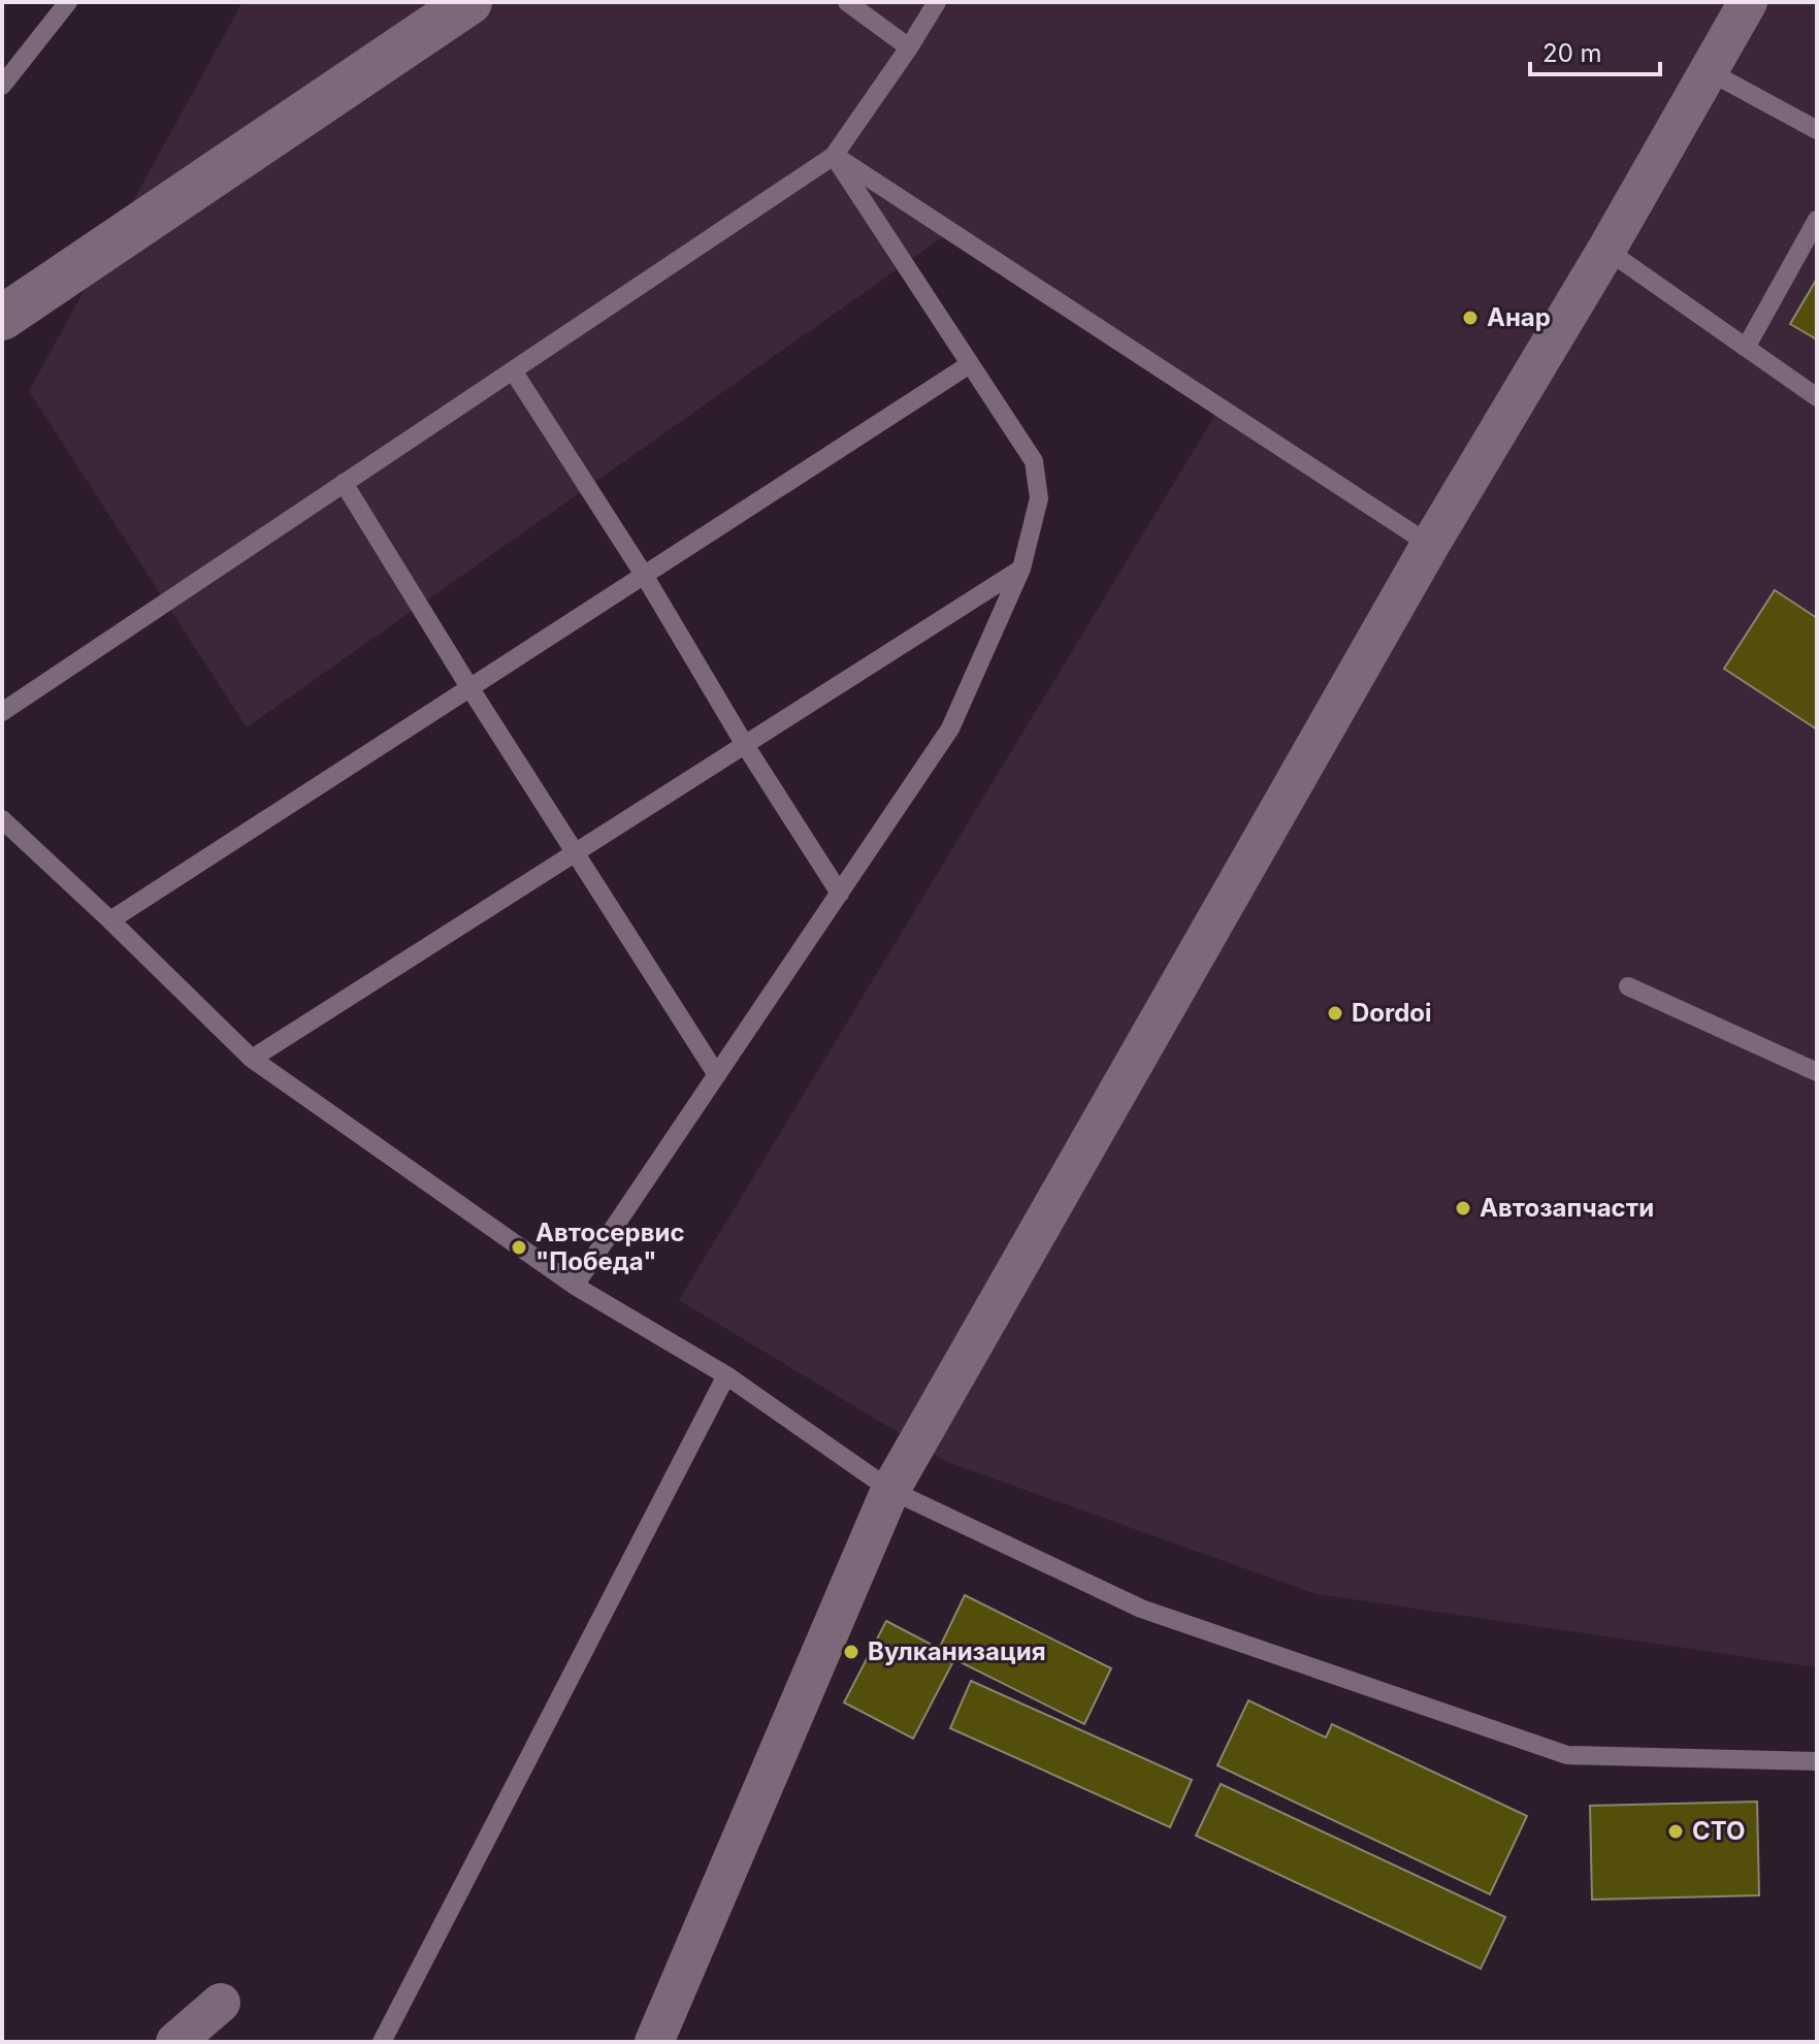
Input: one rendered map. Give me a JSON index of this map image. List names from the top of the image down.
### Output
{
  "places": [
    "Анар",
    "Dordoi",
    "Автозапчасти",
    "Автосервис \"Победа\"",
    "Вулканизация",
    "СТО"
  ],
  "scale_bar": "20 m"
}
